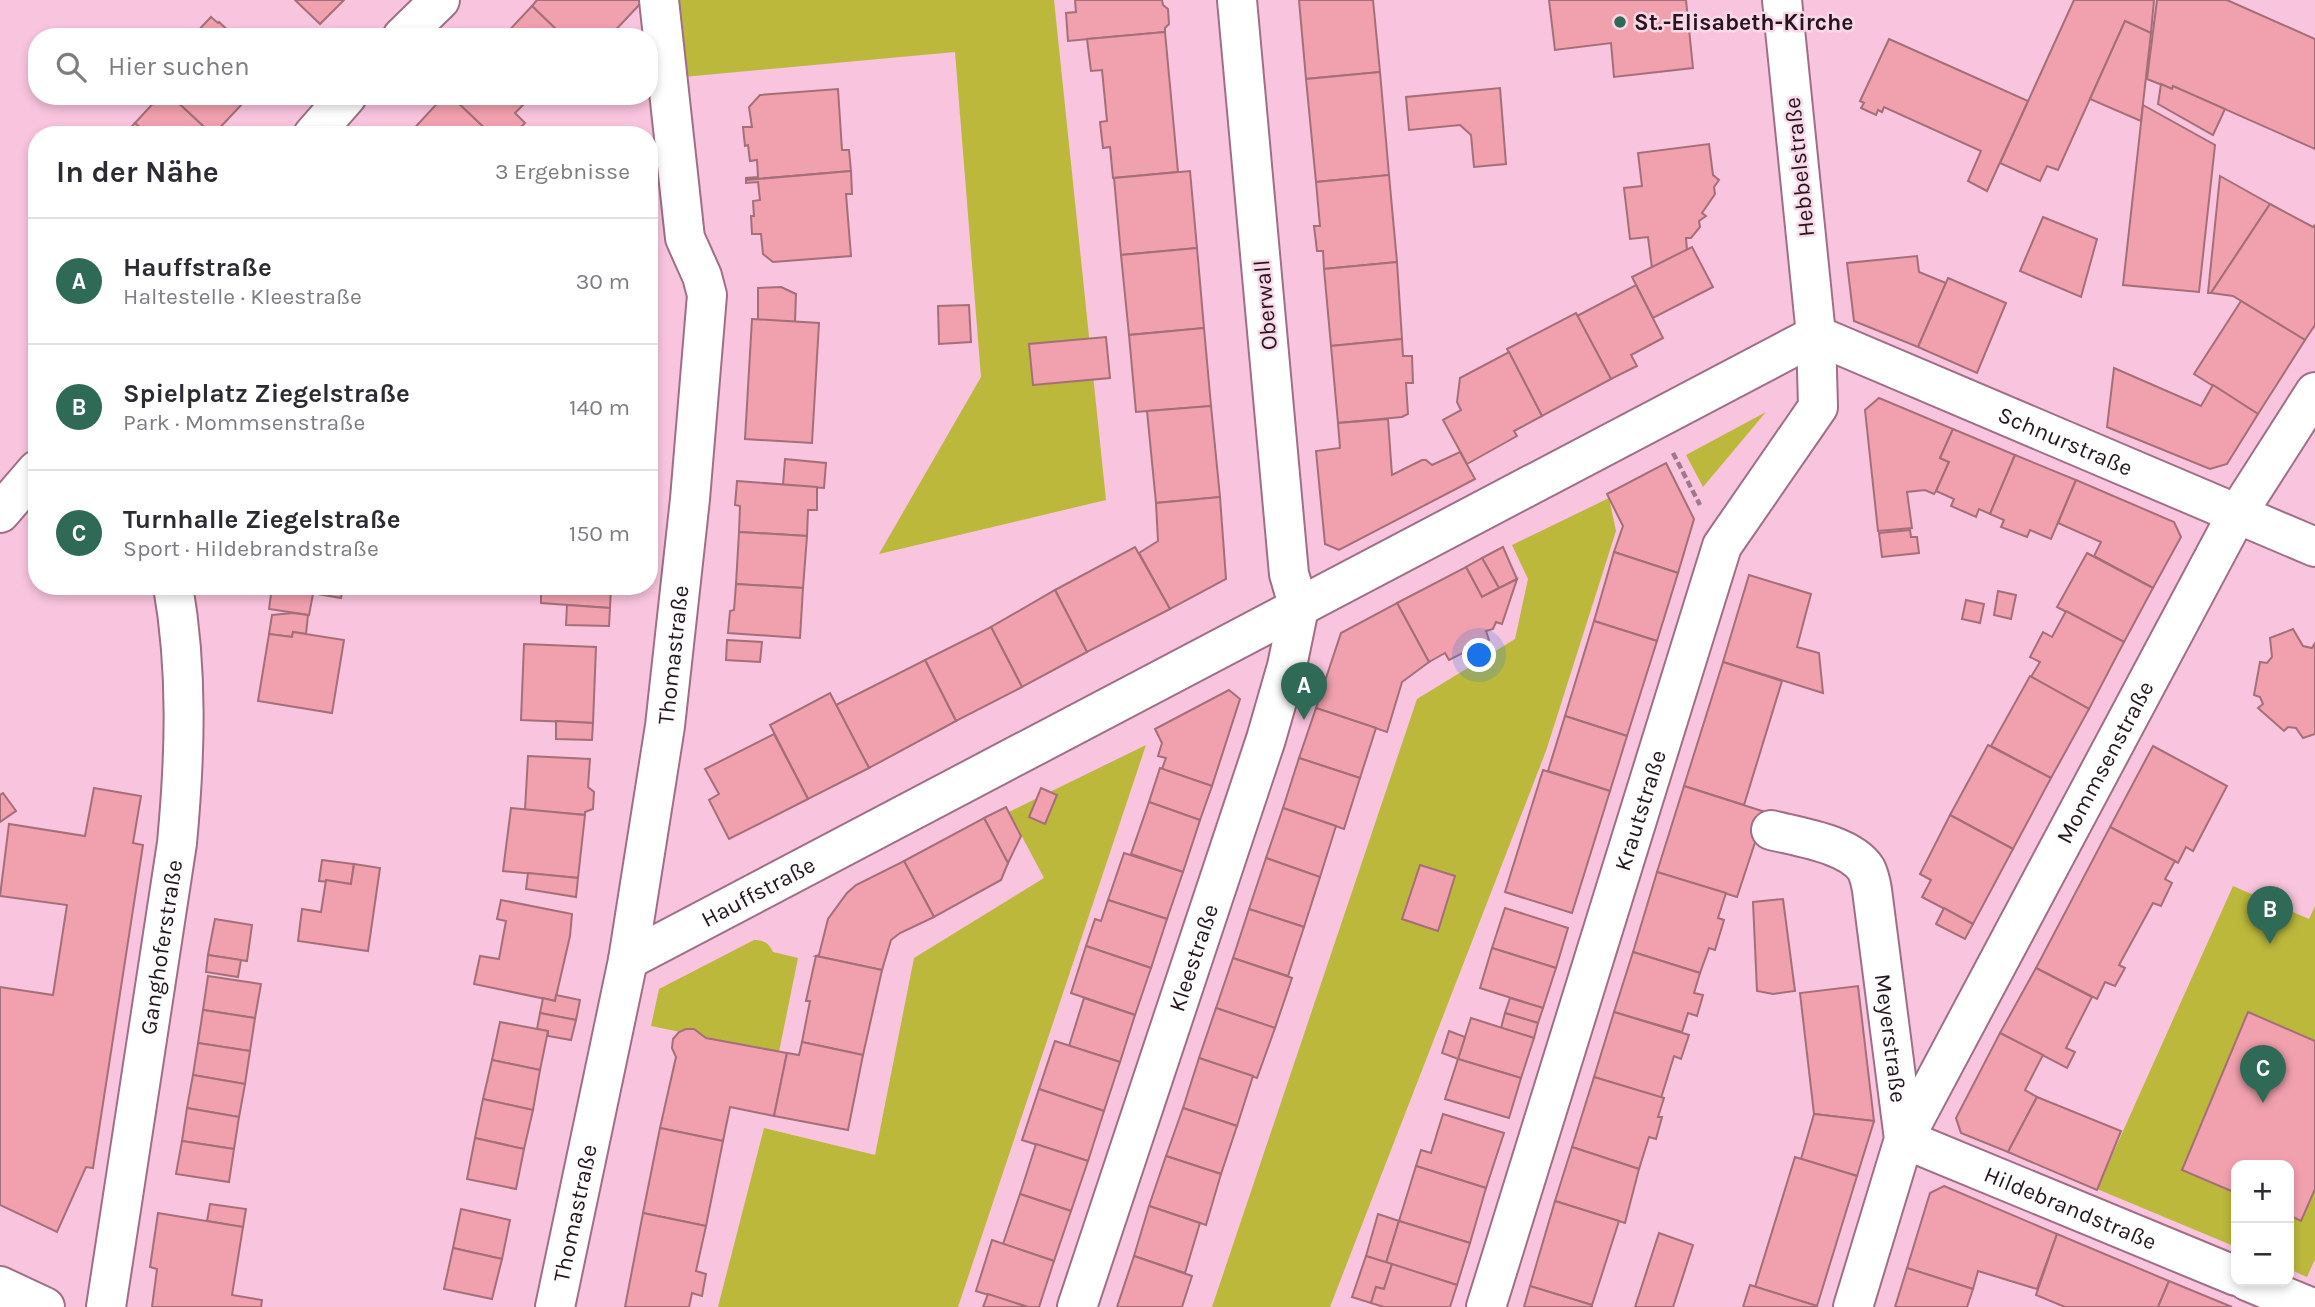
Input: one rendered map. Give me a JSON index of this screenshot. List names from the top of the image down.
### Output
{
  "streets": {
    "street": [
      "Hebbelstraße",
      "Oberwall",
      "Schnurstraße",
      "Thomastraße",
      "Mommsenstraße",
      "Krautstraße",
      "Hauffstraße",
      "Ganghoferstraße",
      "Kleestraße",
      "Meyerstraße",
      "Hildebrandstraße"
    ]
  },
  "crossings": [
    ["Hebbelstraße", "Schnurstraße"],
    ["Hebbelstraße", "Krautstraße"],
    ["Hebbelstraße", "Hauffstraße"],
    ["Oberwall", "Hauffstraße"],
    ["Oberwall", "Kleestraße"],
    ["Schnurstraße", "Mommsenstraße"],
    ["Schnurstraße", "Krautstraße"],
    ["Schnurstraße", "Hauffstraße"],
    ["Thomastraße", "Hauffstraße"],
    ["Mommsenstraße", "Meyerstraße"],
    ["Mommsenstraße", "Hildebrandstraße"],
    ["Krautstraße", "Hauffstraße"],
    ["Hauffstraße", "Kleestraße"],
    ["Meyerstraße", "Hildebrandstraße"]
  ],
  "places": ["St.-Elisabeth-Kirche"],
  "page": {
    "search": "Hier suchen",
    "heading": ["In der Nähe", "3 Ergebnisse"],
    "list": [
      {
        "mark": "A",
        "name": "Hauffstraße",
        "note": "Haltestelle · Kleestraße",
        "value": "30 m"
      },
      {
        "mark": "B",
        "name": "Spielplatz Ziegelstraße",
        "note": "Park · Mommsenstraße",
        "value": "140 m"
      },
      {
        "mark": "C",
        "name": "Turnhalle Ziegelstraße",
        "note": "Sport · Hildebrandstraße",
        "value": "150 m"
      }
    ],
    "pins": ["A", "B", "C"],
    "map_buttons": ["+", "−"]
  }
}
